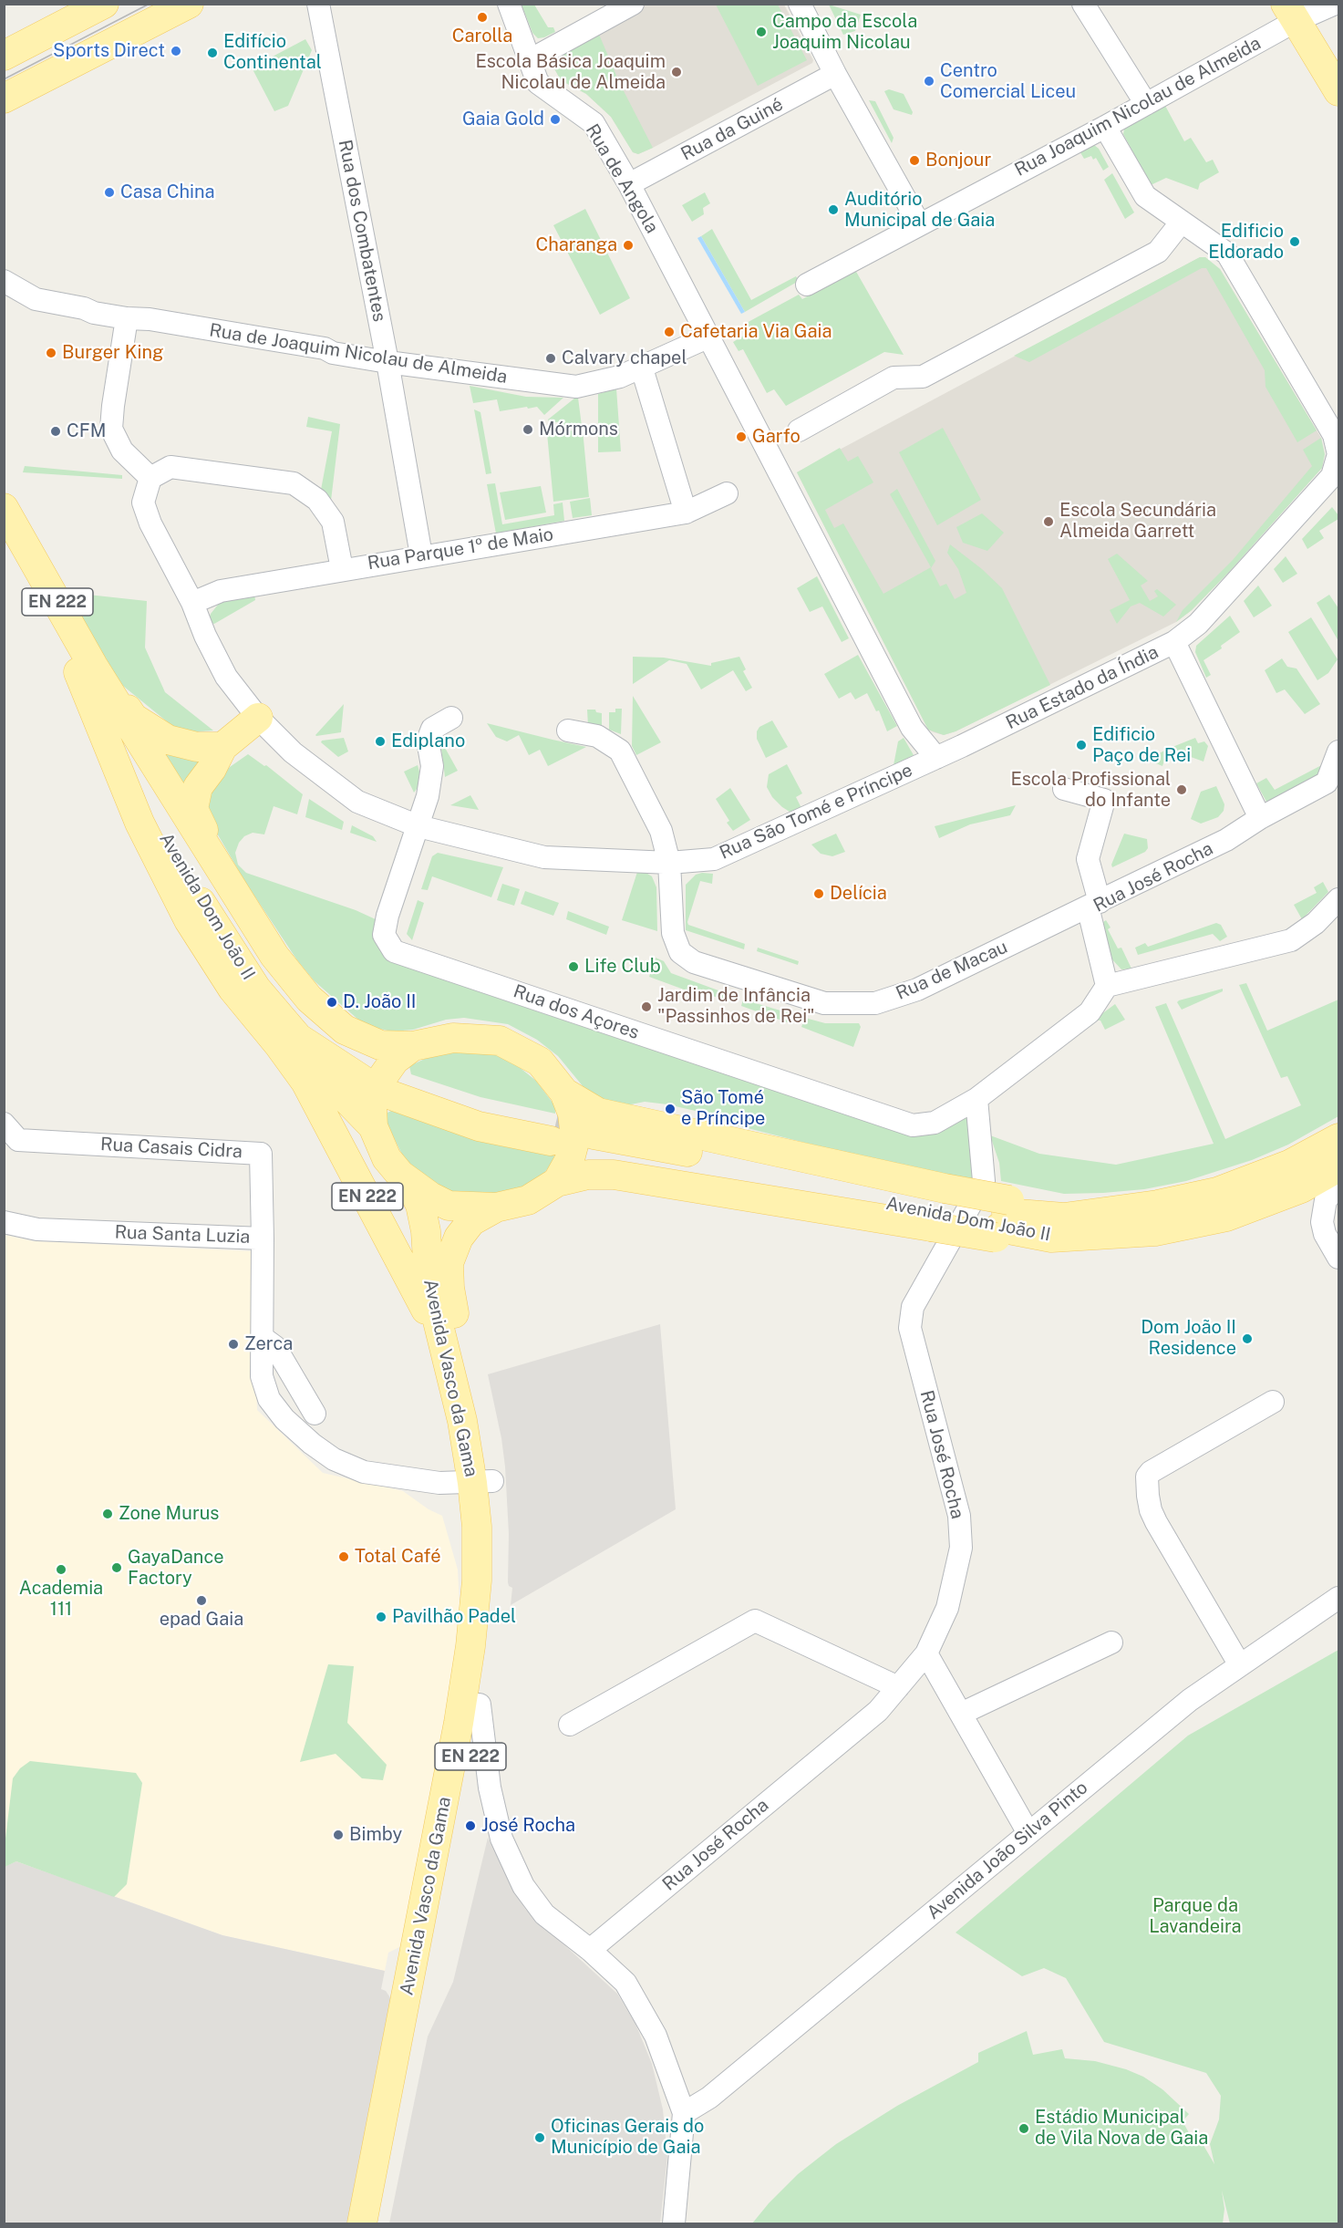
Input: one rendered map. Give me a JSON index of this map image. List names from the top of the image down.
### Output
{
  "streets": {
    "main road": ["EN 222", "Avenida Dom João II", "Avenida Vasco da Gama"],
    "street": [
      "Rua Joaquim Nicolau de Almeida",
      "Rua da Guiné",
      "Rua de Angola",
      "Rua dos Combatentes",
      "Rua de Joaquim Nicolau de Almeida",
      "Rua Parque 1º de Maio",
      "Rua Estado da Índia",
      "Rua São Tomé e Príncipe",
      "Rua José Rocha",
      "Rua de Macau",
      "Rua dos Açores",
      "Rua Casais Cidra",
      "Rua Santa Luzia",
      "Avenida João Silva Pinto"
    ]
  },
  "crossings": [
    ["Rua Joaquim Nicolau de Almeida", "Rua Estado da Índia"],
    ["Rua da Guiné", "Rua de Angola"],
    ["Rua de Angola", "Rua de Joaquim Nicolau de Almeida"],
    ["Rua dos Combatentes", "Rua de Joaquim Nicolau de Almeida"],
    ["Rua dos Combatentes", "Rua Parque 1º de Maio"],
    ["Rua Parque 1º de Maio", "Rua São Tomé e Príncipe"],
    ["EN 222", "Avenida Dom João II"],
    ["EN 222", "Avenida Vasco da Gama"],
    ["Rua Estado da Índia", "Rua São Tomé e Príncipe"],
    ["Rua São Tomé e Príncipe", "Rua de Macau"],
    ["Rua São Tomé e Príncipe", "Rua dos Açores"],
    ["Rua José Rocha", "Rua de Macau"],
    ["Rua José Rocha", "Rua dos Açores"],
    ["Rua Casais Cidra", "Rua Santa Luzia"],
    ["Rua Santa Luzia", "Avenida Vasco da Gama"]
  ],
  "parks": ["Parque da Lavandeira"],
  "places": [
    "Carolla",
    "Campo da Escola Joaquim Nicolau",
    "Sports Direct",
    "Edifício Continental",
    "Escola Básica Joaquim Nicolau de Almeida",
    "Centro Comercial Liceu",
    "Gaia Gold",
    "Bonjour",
    "Casa China",
    "Auditório Municipal de Gaia",
    "Edificio Eldorado",
    "Charanga",
    "Cafetaria Via Gaia",
    "Burger King",
    "Calvary chapel",
    "Mórmons",
    "CFM",
    "Garfo",
    "Escola Secundária Almeida Garrett",
    "Ediplano",
    "Edificio Paço de Rei",
    "Escola Profissional do Infante",
    "Delícia",
    "Life Club",
    "D. João II",
    "Jardim de Infância \"Passinhos de Rei\"",
    "São Tomé e Príncipe",
    "Dom João II Residence",
    "Zerca",
    "Zone Murus",
    "Total Café",
    "GayaDance Factory",
    "Academia 111",
    "epad Gaia",
    "Pavilhão Padel",
    "José Rocha",
    "Bimby",
    "Estádio Municipal de Vila Nova de Gaia",
    "Oficinas Gerais do Município de Gaia"
  ]
}
